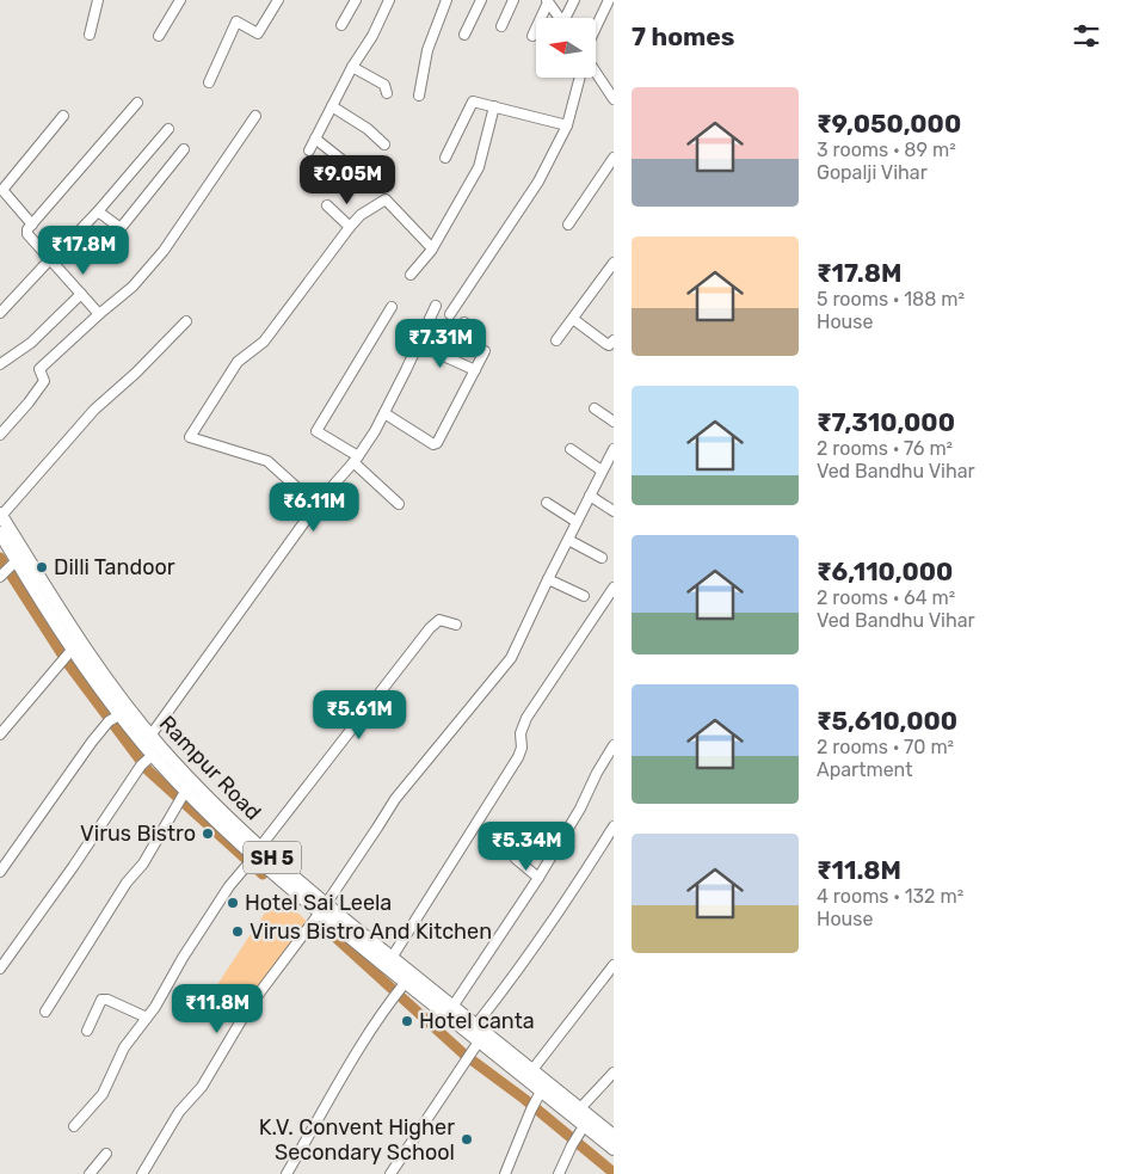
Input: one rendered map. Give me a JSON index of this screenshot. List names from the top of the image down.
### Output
{
  "streets": {
    "main road": ["Rampur Road", "SH 5"]
  },
  "places": [
    "Dilli Tandoor",
    "Virus Bistro",
    "Hotel Sai Leela",
    "Virus Bistro And Kitchen",
    "Hotel canta",
    "K.V. Convent Higher Secondary School"
  ],
  "north": "left",
  "page": {
    "heading": "7 homes",
    "list": [
      {
        "name": "₹9,050,000",
        "note": "3 rooms · 89 m² · Gopalji Vihar"
      },
      {
        "name": "₹17.8M",
        "note": "5 rooms · 188 m² · House"
      },
      {
        "name": "₹7,310,000",
        "note": "2 rooms · 76 m² · Ved Bandhu Vihar"
      },
      {
        "name": "₹6,110,000",
        "note": "2 rooms · 64 m² · Ved Bandhu Vihar"
      },
      {
        "name": "₹5,610,000",
        "note": "2 rooms · 70 m² · Apartment"
      },
      {
        "name": "₹11.8M",
        "note": "4 rooms · 132 m² · House"
      }
    ],
    "price": [
      "₹9.05M",
      "₹17.8M",
      "₹7.31M",
      "₹6.11M",
      "₹5.61M",
      "₹5.34M",
      "₹11.8M"
    ]
  }
}
